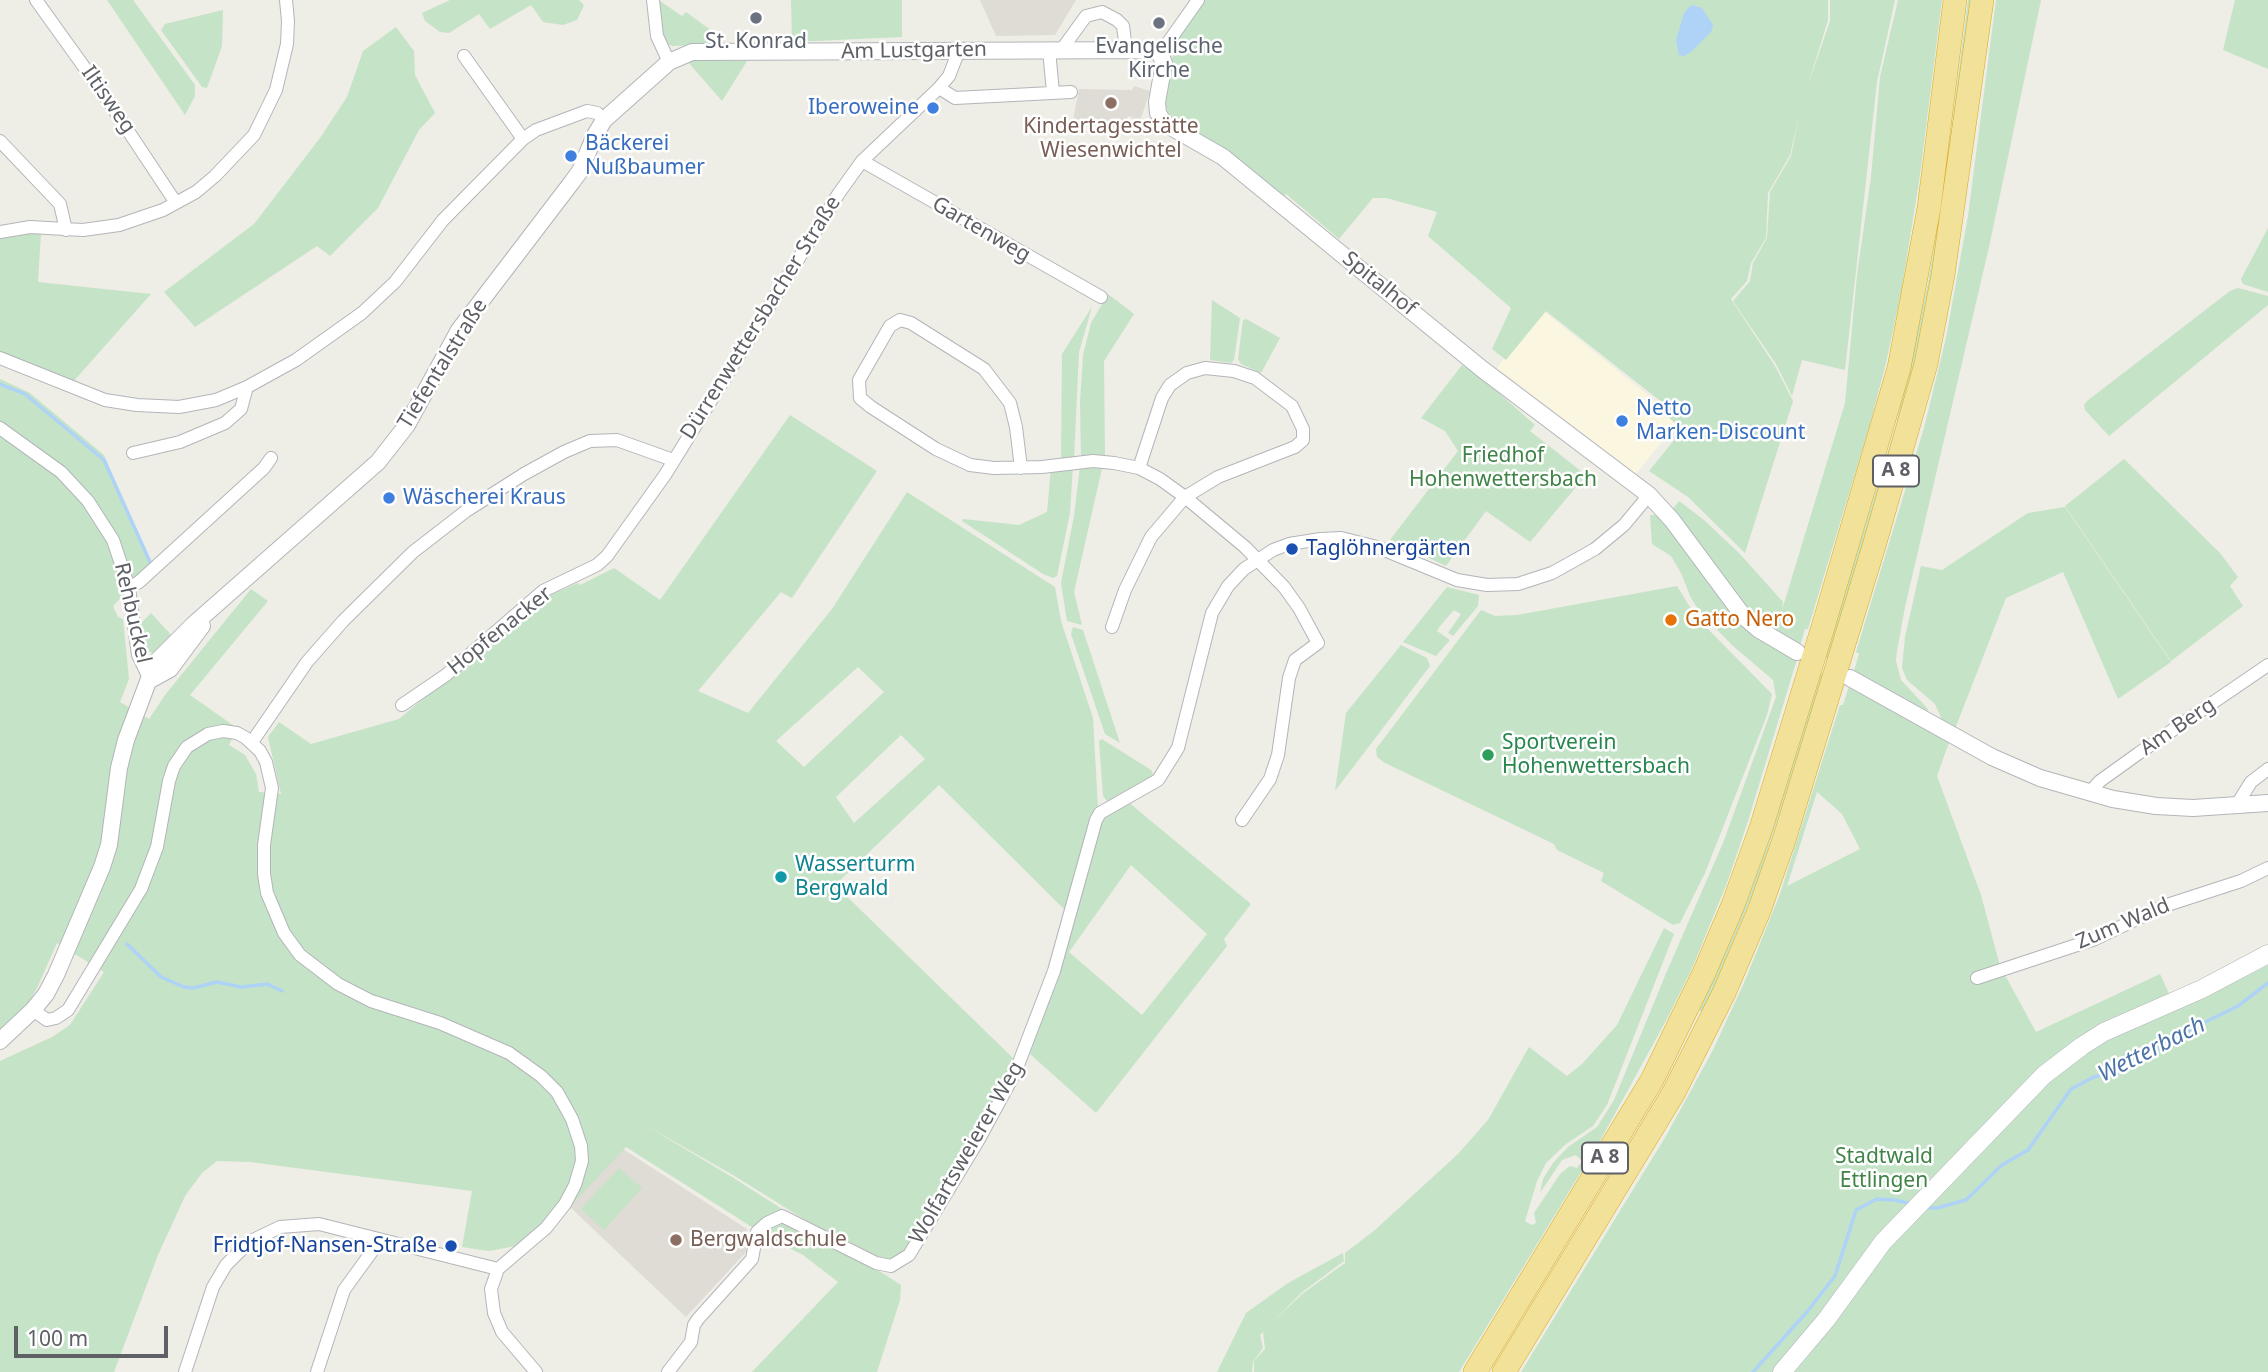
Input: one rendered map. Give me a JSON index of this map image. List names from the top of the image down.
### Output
{
  "streets": {
    "highway": ["A 8"],
    "street": [
      "Am Lustgarten",
      "Iltisweg",
      "Gartenweg",
      "Spitalhof",
      "Dürrenwettersbacher Straße",
      "Tiefentalstraße",
      "Rehbuckel",
      "Hopfenacker",
      "Am Berg",
      "Zum Wald",
      "Wolfartsweierer Weg"
    ]
  },
  "crossings": [
    ["Am Lustgarten", "Spitalhof"],
    ["Am Lustgarten", "Dürrenwettersbacher Straße"],
    ["Am Lustgarten", "Tiefentalstraße"],
    ["Gartenweg", "Dürrenwettersbacher Straße"],
    ["Dürrenwettersbacher Straße", "Hopfenacker"],
    ["Tiefentalstraße", "Rehbuckel"]
  ],
  "water": ["Wetterbach"],
  "parks": ["Friedhof Hohenwettersbach", "Stadtwald Ettlingen"],
  "places": [
    "St. Konrad",
    "Evangelische Kirche",
    "Kindertagesstätte Wiesenwichtel",
    "Iberoweine",
    "Bäckerei Nußbaumer",
    "Netto Marken-Discount",
    "Wäscherei Kraus",
    "Taglöhnergärten",
    "Gatto Nero",
    "Sportverein Hohenwettersbach",
    "Wasserturm Bergwald",
    "Bergwaldschule",
    "Fridtjof-Nansen-Straße"
  ],
  "scale_bar": "100 m"
}
